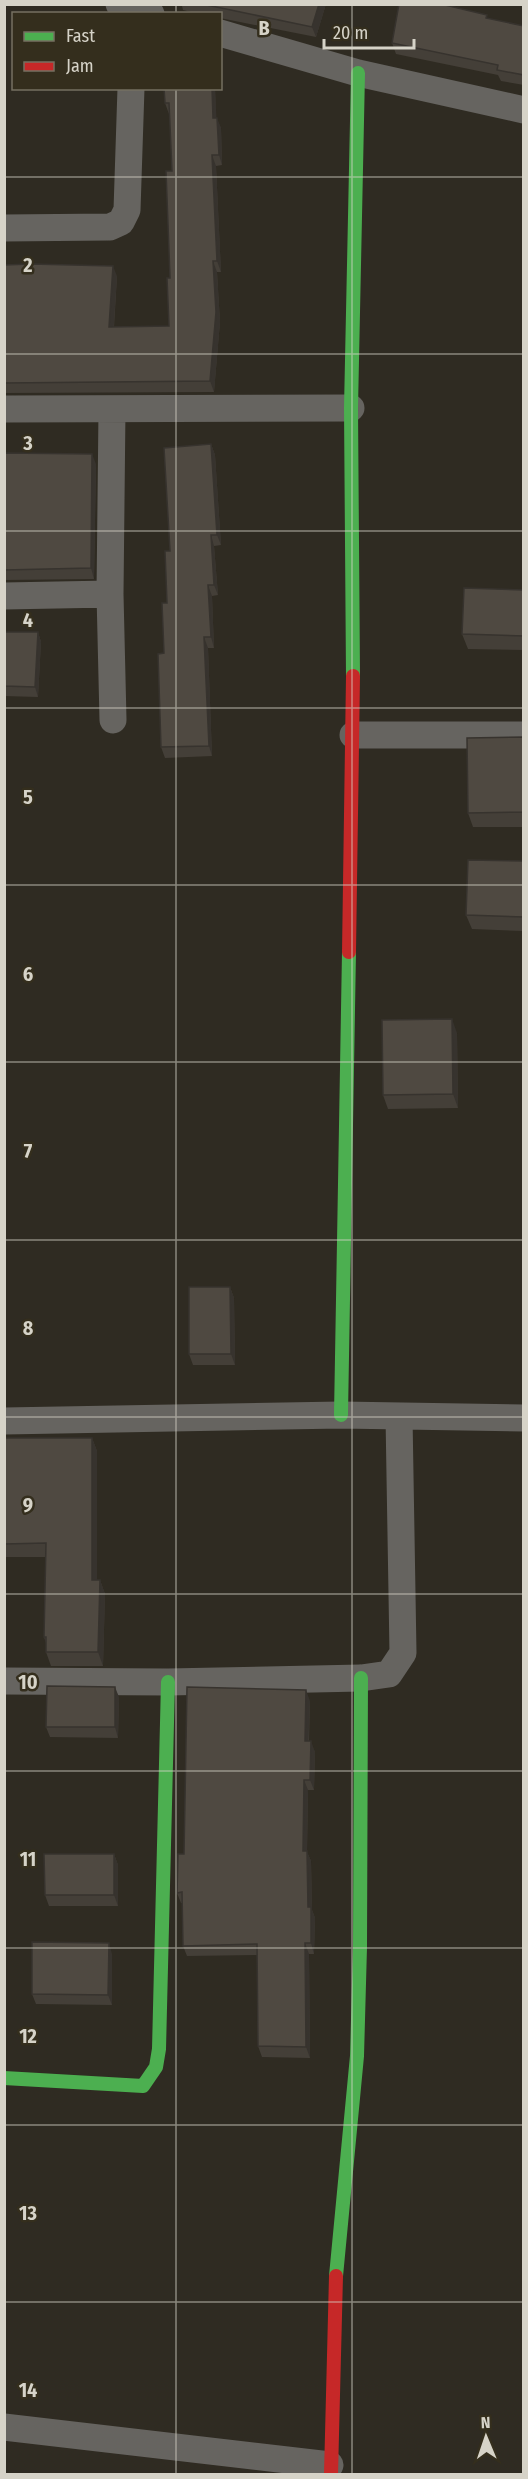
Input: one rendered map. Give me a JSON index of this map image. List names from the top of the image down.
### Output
{
  "legend": ["Fast", "Jam"],
  "scale_bar": "20 m",
  "north": "top",
  "grid": {
    "columns": ["B"],
    "rows": [
      "2",
      "3",
      "4",
      "5",
      "6",
      "7",
      "8",
      "9",
      "10",
      "11",
      "12",
      "13",
      "14"
    ]
  }
}
